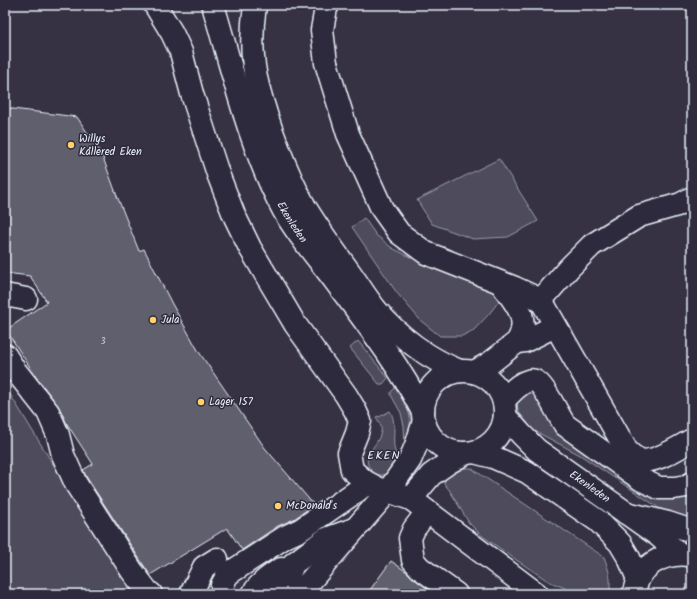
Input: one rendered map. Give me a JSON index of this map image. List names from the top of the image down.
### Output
{
  "streets": {
    "main road": ["Ekenleden"]
  },
  "districts": ["EKEN"],
  "places": [
    "Willys Kållered Eken",
    "Jula",
    "Lager 157",
    "McDonald's"
  ],
  "house_numbers": ["3"]
}
